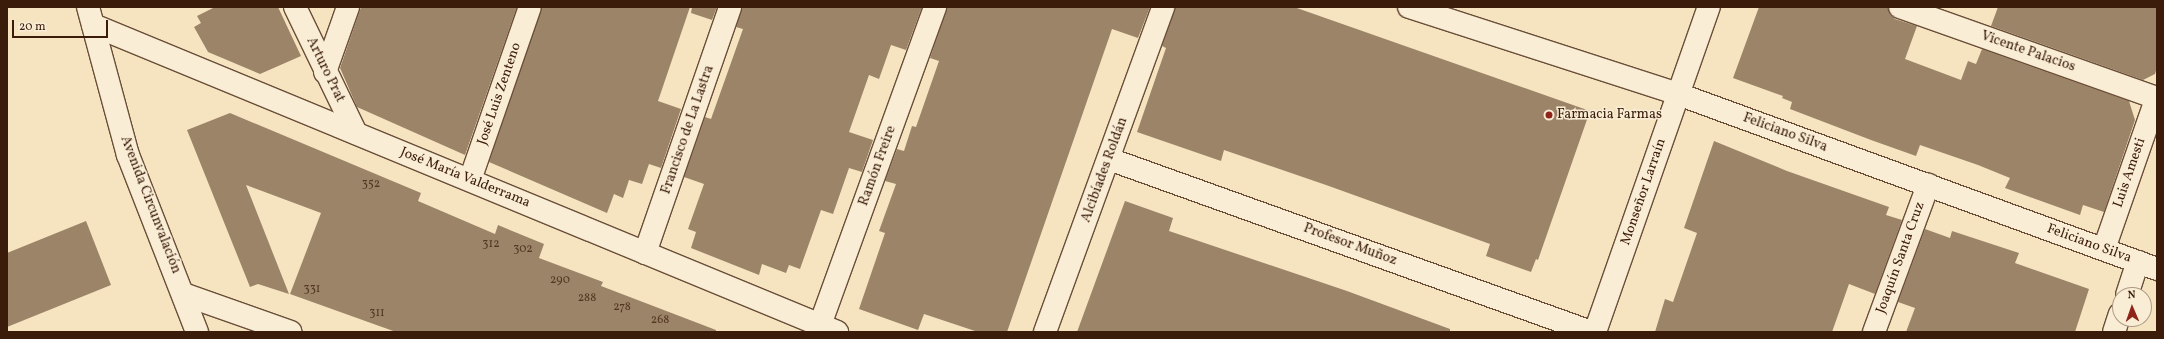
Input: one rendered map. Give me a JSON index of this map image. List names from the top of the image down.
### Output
{
  "streets": {
    "street": [
      "Vicente Palacios",
      "Arturo Prat",
      "José Luis Zenteno",
      "Francisco de La Lastra",
      "Feliciano Silva",
      "Ramón Freire",
      "Alcibíades Roldán",
      "Luis Amesti",
      "José María Valderrama",
      "Monseñor Larraín",
      "Avenida Circunvalación",
      "Profesor Muñoz",
      "Joaquín Santa Cruz"
    ]
  },
  "crossings": [
    ["Vicente Palacios", "Luis Amesti"],
    ["Arturo Prat", "José María Valderrama"],
    ["José Luis Zenteno", "José María Valderrama"],
    ["Francisco de La Lastra", "José María Valderrama"],
    ["Feliciano Silva", "Luis Amesti"],
    ["Feliciano Silva", "Monseñor Larraín"],
    ["Feliciano Silva", "Joaquín Santa Cruz"],
    ["Ramón Freire", "José María Valderrama"],
    ["Alcibíades Roldán", "Profesor Muñoz"],
    ["José María Valderrama", "Avenida Circunvalación"]
  ],
  "places": ["Farmacia Farmas"],
  "house_numbers": [
    "352",
    "312",
    "302",
    "290",
    "331",
    "288",
    "278",
    "311",
    "268"
  ],
  "scale_bar": "20 m",
  "north": "top"
}
